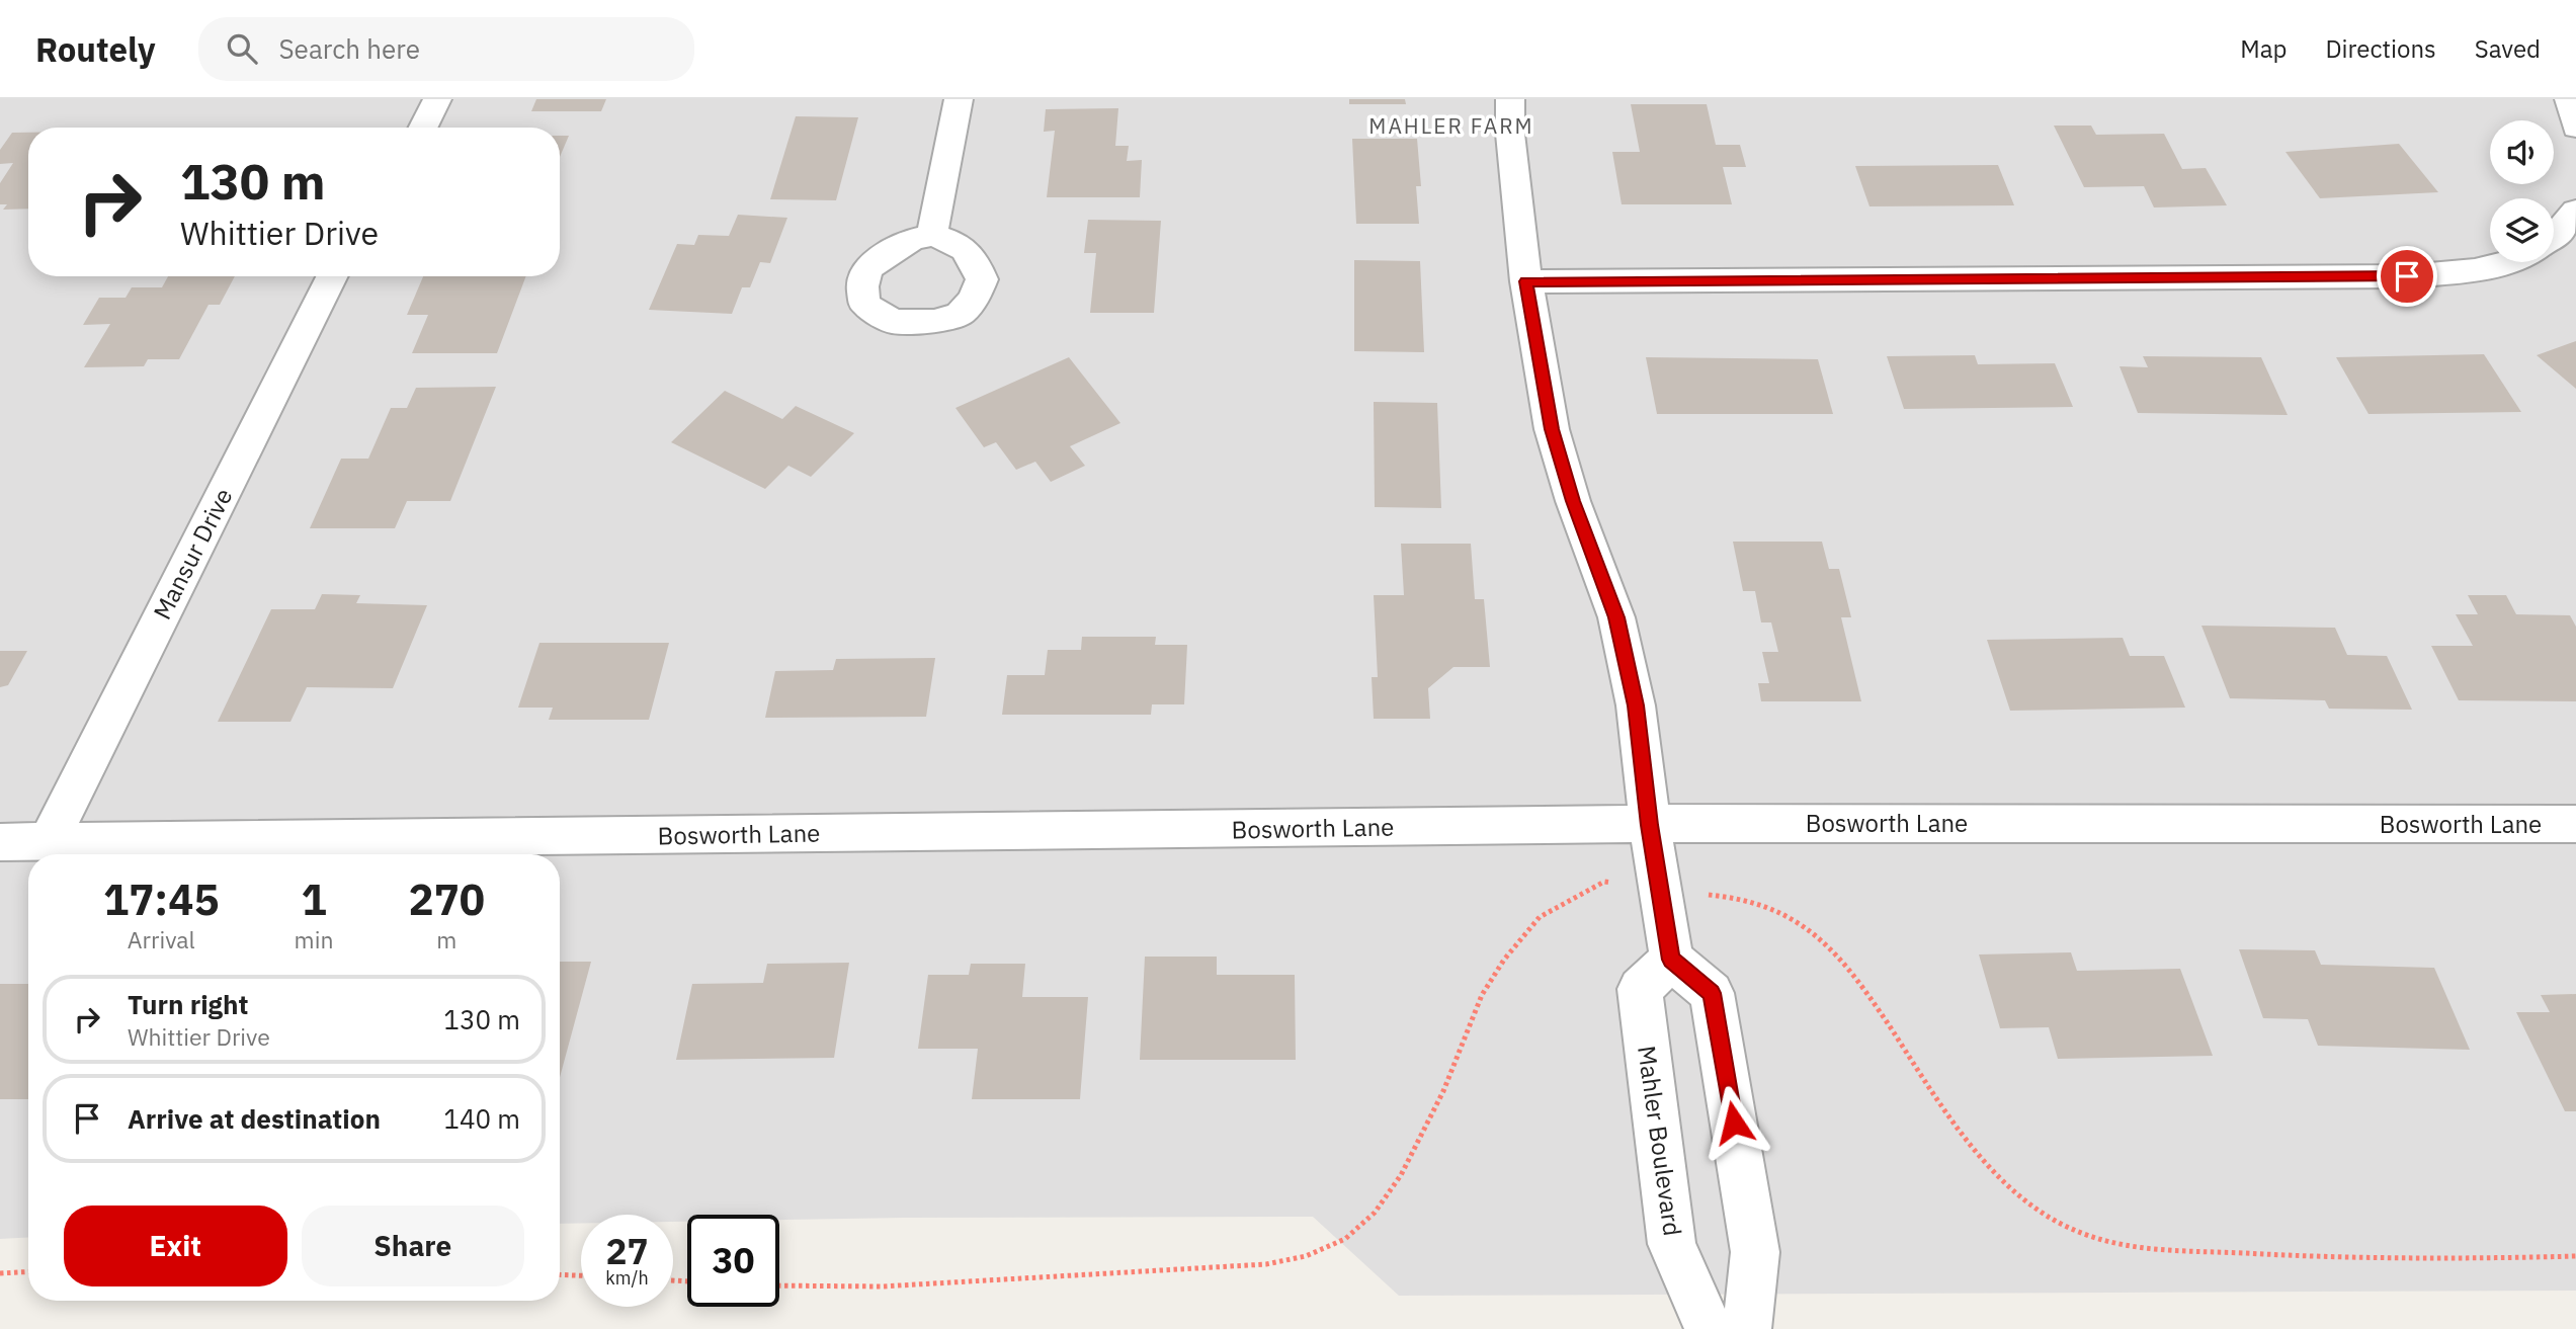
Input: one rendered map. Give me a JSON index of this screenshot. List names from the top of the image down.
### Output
{
  "streets": {
    "street": ["Mansur Drive", "Bosworth Lane", "Mahler Boulevard"]
  },
  "crossings": [
    ["Mansur Drive", "Bosworth Lane"]
  ],
  "districts": ["MAHLER FARM"],
  "page": {
    "header": "Routely",
    "search": "Search here",
    "nav": ["Map", "Directions", "Saved"],
    "turn": ["130 m", "Whittier Drive"],
    "eta": [
      "17:45",
      "Arrival",
      "1",
      "min",
      "270",
      "m"
    ],
    "list": [
      {
        "name": "Turn right",
        "note": "Whittier Drive",
        "value": "130 m"
      },
      {
        "name": "Arrive at destination",
        "value": "140 m"
      }
    ],
    "buttons": ["Exit", "Share"],
    "speed": "27 km/h",
    "limit": "30"
  }
}
